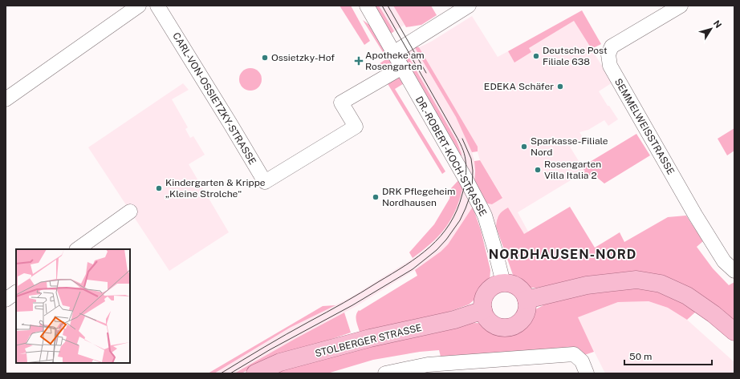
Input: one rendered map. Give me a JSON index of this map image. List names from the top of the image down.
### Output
{
  "streets": {
    "main road": ["STOLBERGER STRASSE"],
    "street": ["CARL-VON-OSSIETZKY-STRASSE", "SEMMELWEISSTRASSE", "DR.-ROBERT-KOCH-STRASSE"]
  },
  "crossings": [
    ["CARL-VON-OSSIETZKY-STRASSE", "DR.-ROBERT-KOCH-STRASSE"],
    ["DR.-ROBERT-KOCH-STRASSE", "STOLBERGER STRASSE"]
  ],
  "districts": ["NORDHAUSEN-NORD"],
  "places": {
    "other": [
      "Deutsche Post Filiale 638",
      "Ossietzky-Hof",
      "EDEKA Schäfer",
      "Sparkasse-Filiale Nord",
      "Rosengarten Villa Italia 2",
      "Kindergarten & Krippe „Kleine Strolche“",
      "DRK Pflegeheim Nordhausen"
    ],
    "health": ["Apotheke am Rosengarten"]
  },
  "scale_bar": "50 m",
  "north": "top right"
}
